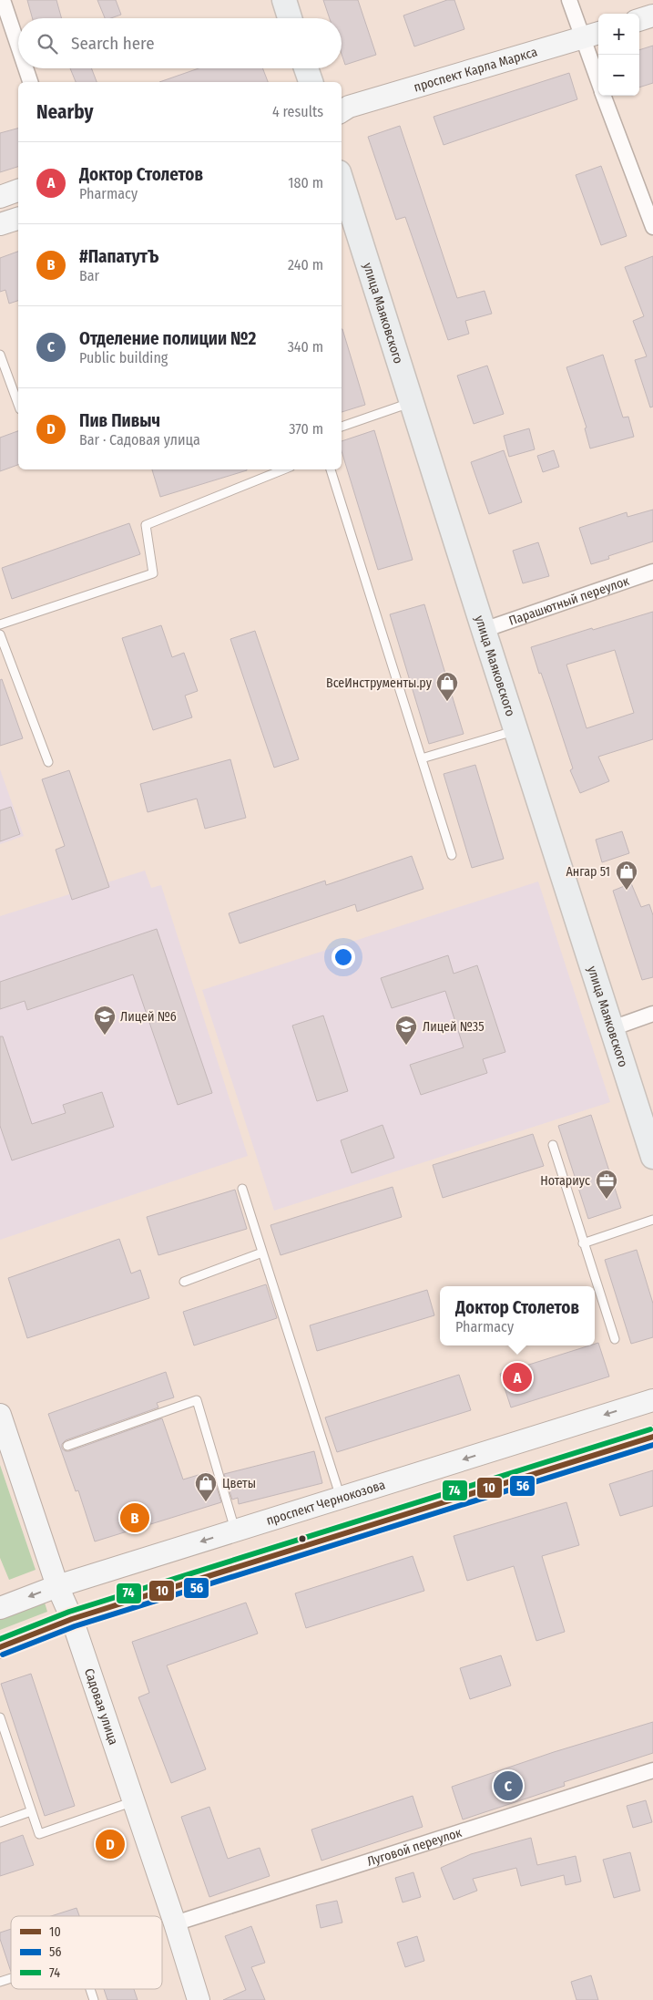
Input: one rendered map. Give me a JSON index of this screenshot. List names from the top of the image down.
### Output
{
  "streets": {
    "main road": ["улица Маяковского"],
    "street": [
      "проспект Карла Маркса",
      "Парашютный переулок",
      "проспект Чернокозова",
      "Садовая улица",
      "Луговой переулок"
    ]
  },
  "crossings": [
    ["улица Маяковского", "Парашютный переулок"],
    ["проспект Чернокозова", "Садовая улица"],
    ["Садовая улица", "Луговой переулок"]
  ],
  "places": {
    "shop": ["ВсеИнструменты.ру", "Ангар 51", "Цветы"],
    "school or university": ["Лицей №6", "Лицей №35"],
    "office": ["Нотариус"]
  },
  "lines": ["transit line 74", "transit line 10", "transit line 56"],
  "legend": ["10", "56", "74"],
  "page": {
    "map_buttons": ["+", "−"],
    "search": "Search here",
    "heading": ["Nearby", "4 results"],
    "list": [
      {
        "mark": "A",
        "name": "Доктор Столетов",
        "note": "Pharmacy",
        "value": "180 m"
      },
      {
        "mark": "B",
        "name": "#ПапатутЪ",
        "note": "Bar",
        "value": "240 m"
      },
      {
        "mark": "C",
        "name": "Отделение полиции №2",
        "note": "Public building",
        "value": "340 m"
      },
      {
        "mark": "D",
        "name": "Пив Пивыч",
        "note": "Bar · Садовая улица",
        "value": "370 m"
      }
    ],
    "popup": ["Доктор Столетов", "Pharmacy"],
    "pins": [
      "A",
      "B",
      "C",
      "D"
    ]
  }
}
